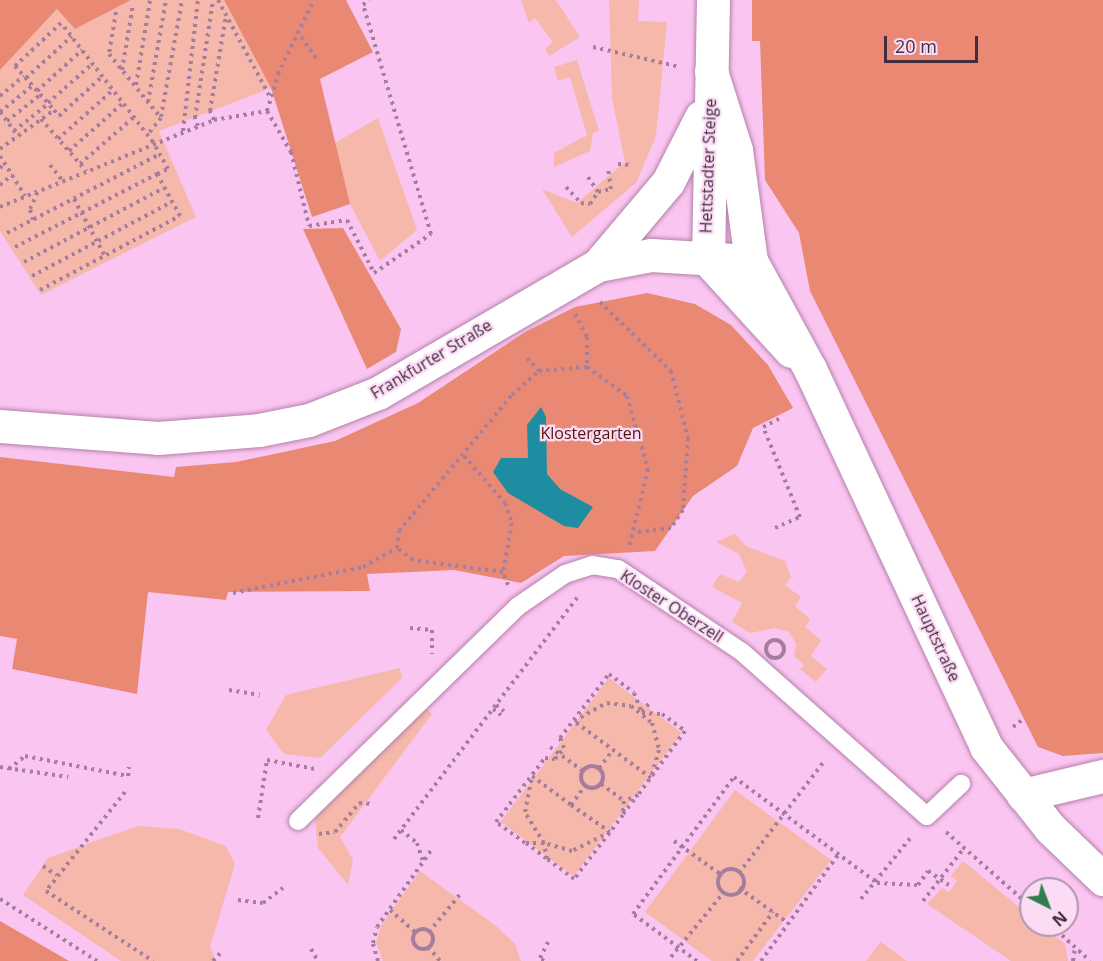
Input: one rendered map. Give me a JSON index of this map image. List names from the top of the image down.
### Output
{
  "streets": {
    "main road": ["Hettstadter Steige", "Frankfurter Straße", "Hauptstraße"],
    "lane": ["Kloster Oberzell"]
  },
  "crossings": [
    ["Hettstadter Steige", "Frankfurter Straße"],
    ["Hettstadter Steige", "Hauptstraße"],
    ["Frankfurter Straße", "Hauptstraße"]
  ],
  "parks": ["Klostergarten"],
  "scale_bar": "20 m",
  "north": "bottom right"
}
